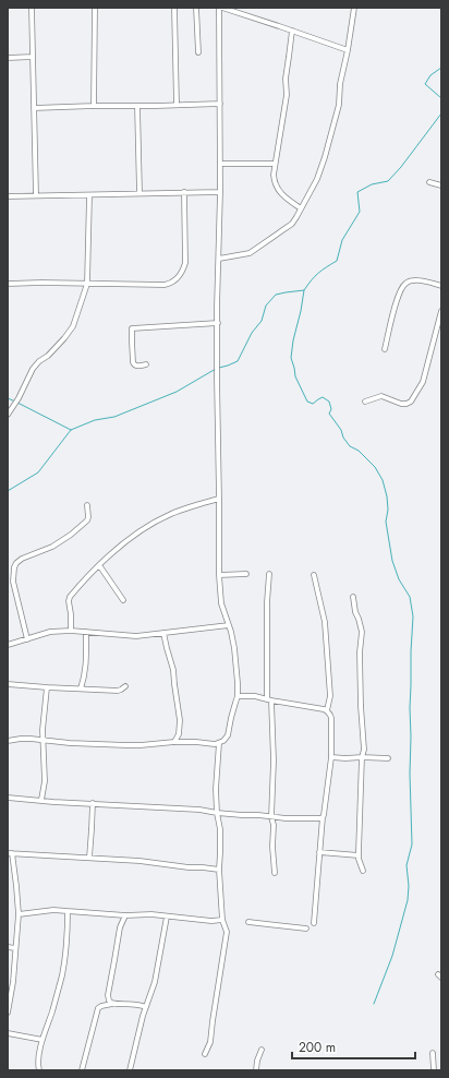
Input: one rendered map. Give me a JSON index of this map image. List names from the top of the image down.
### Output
{
  "scale_bar": "200 m"
}
